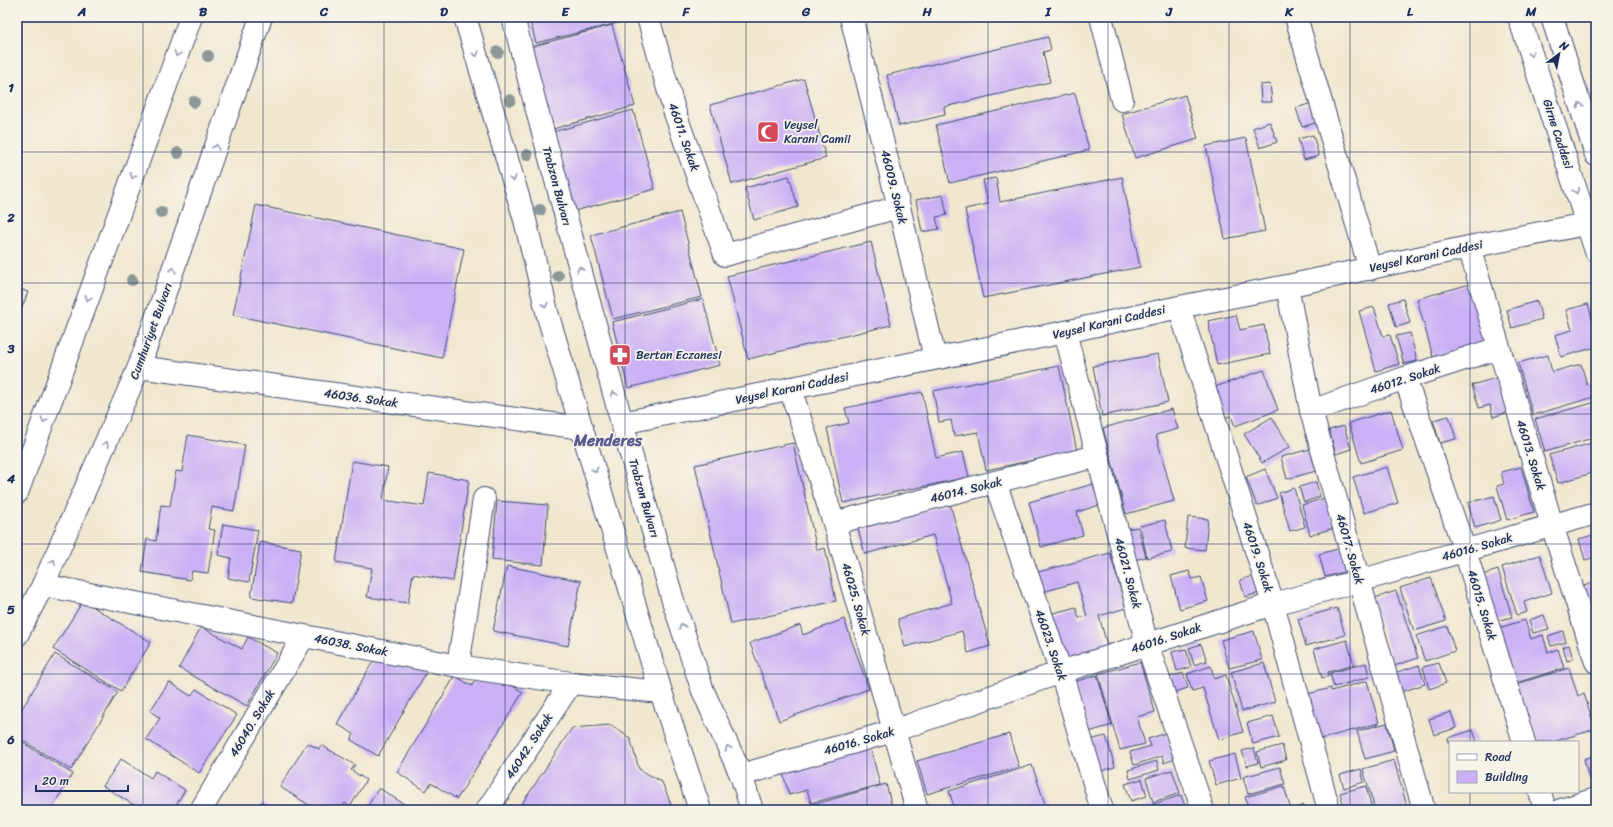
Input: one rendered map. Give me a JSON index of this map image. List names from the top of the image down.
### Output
{
  "streets": {
    "street": [
      "Girne Caddesi",
      "46011. Sokak",
      "Trabzon Bulvarı",
      "46009. Sokak",
      "Veysel Karani Caddesi",
      "Cumhuriyet Bulvarı",
      "46012. Sokak",
      "46036. Sokak",
      "46013. Sokak",
      "46014. Sokak",
      "46016. Sokak",
      "46017. Sokak",
      "46019. Sokak",
      "46021. Sokak",
      "46025. Sokak",
      "46015. Sokak",
      "46038. Sokak",
      "46023. Sokak",
      "46040. Sokak",
      "46042. Sokak"
    ]
  },
  "crossings": [
    ["Girne Caddesi", "Veysel Karani Caddesi"],
    ["46011. Sokak", "46009. Sokak"],
    ["Trabzon Bulvarı", "Veysel Karani Caddesi"],
    ["Trabzon Bulvarı", "46016. Sokak"],
    ["46009. Sokak", "Veysel Karani Caddesi"],
    ["Veysel Karani Caddesi", "46013. Sokak"],
    ["Veysel Karani Caddesi", "46017. Sokak"],
    ["Veysel Karani Caddesi", "46019. Sokak"],
    ["Veysel Karani Caddesi", "46021. Sokak"],
    ["Veysel Karani Caddesi", "46025. Sokak"],
    ["Cumhuriyet Bulvarı", "46036. Sokak"],
    ["Cumhuriyet Bulvarı", "46038. Sokak"],
    ["46012. Sokak", "46013. Sokak"],
    ["46012. Sokak", "46017. Sokak"],
    ["46012. Sokak", "46015. Sokak"],
    ["46013. Sokak", "46016. Sokak"],
    ["46014. Sokak", "46021. Sokak"],
    ["46014. Sokak", "46025. Sokak"],
    ["46014. Sokak", "46023. Sokak"],
    ["46016. Sokak", "46017. Sokak"],
    ["46016. Sokak", "46019. Sokak"],
    ["46016. Sokak", "46021. Sokak"],
    ["46016. Sokak", "46025. Sokak"],
    ["46016. Sokak", "46015. Sokak"],
    ["46016. Sokak", "46023. Sokak"],
    ["46038. Sokak", "46040. Sokak"],
    ["46038. Sokak", "46042. Sokak"]
  ],
  "districts": ["Menderes"],
  "places": {
    "mosque": ["Veysel Karani Camii"],
    "pharmacy": ["Bertan Eczanesi"]
  },
  "legend": ["Road", "Building"],
  "scale_bar": "20 m",
  "north": "top right",
  "grid": {
    "columns": [
      "A",
      "B",
      "C",
      "D",
      "E",
      "F",
      "G",
      "H",
      "I",
      "J",
      "K",
      "L",
      "M"
    ],
    "rows": [
      "1",
      "2",
      "3",
      "4",
      "5",
      "6"
    ]
  }
}
